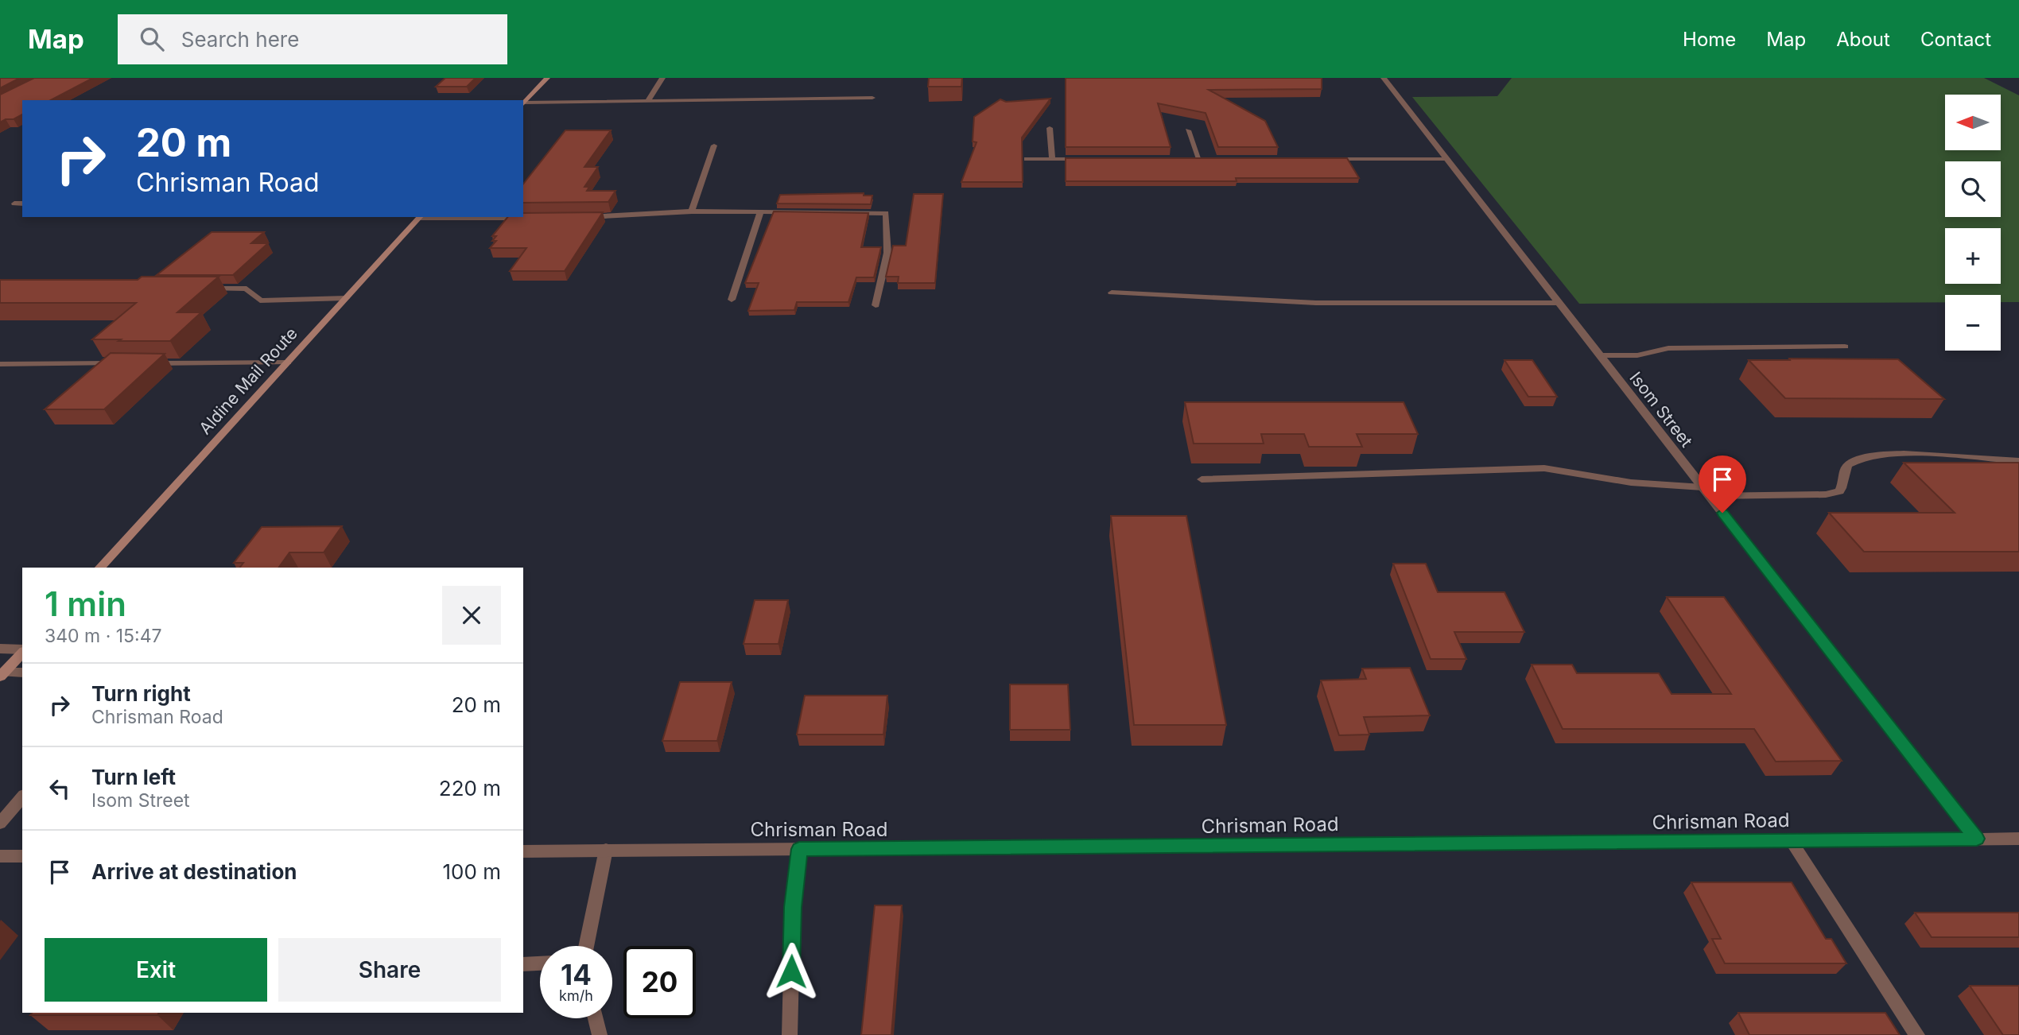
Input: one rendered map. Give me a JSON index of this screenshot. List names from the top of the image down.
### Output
{
  "streets": {
    "main road": ["Aldine Mail Route"],
    "street": ["Isom Street", "Chrisman Road"]
  },
  "crossings": [
    ["Isom Street", "Chrisman Road"]
  ],
  "north": "left",
  "page": {
    "header": "Map",
    "search": "Search here",
    "nav": [
      "Home",
      "Map",
      "About",
      "Contact"
    ],
    "map_buttons": ["+", "−"],
    "turn": ["20 m", "Chrisman Road"],
    "heading": ["1 min", "340 m · 15:47"],
    "list": [
      {
        "name": "Turn right",
        "note": "Chrisman Road",
        "value": "20 m"
      },
      {
        "name": "Turn left",
        "note": "Isom Street",
        "value": "220 m"
      },
      {
        "name": "Arrive at destination",
        "value": "100 m"
      }
    ],
    "buttons": ["Exit", "Share"],
    "speed": "14 km/h",
    "limit": "20"
  }
}
